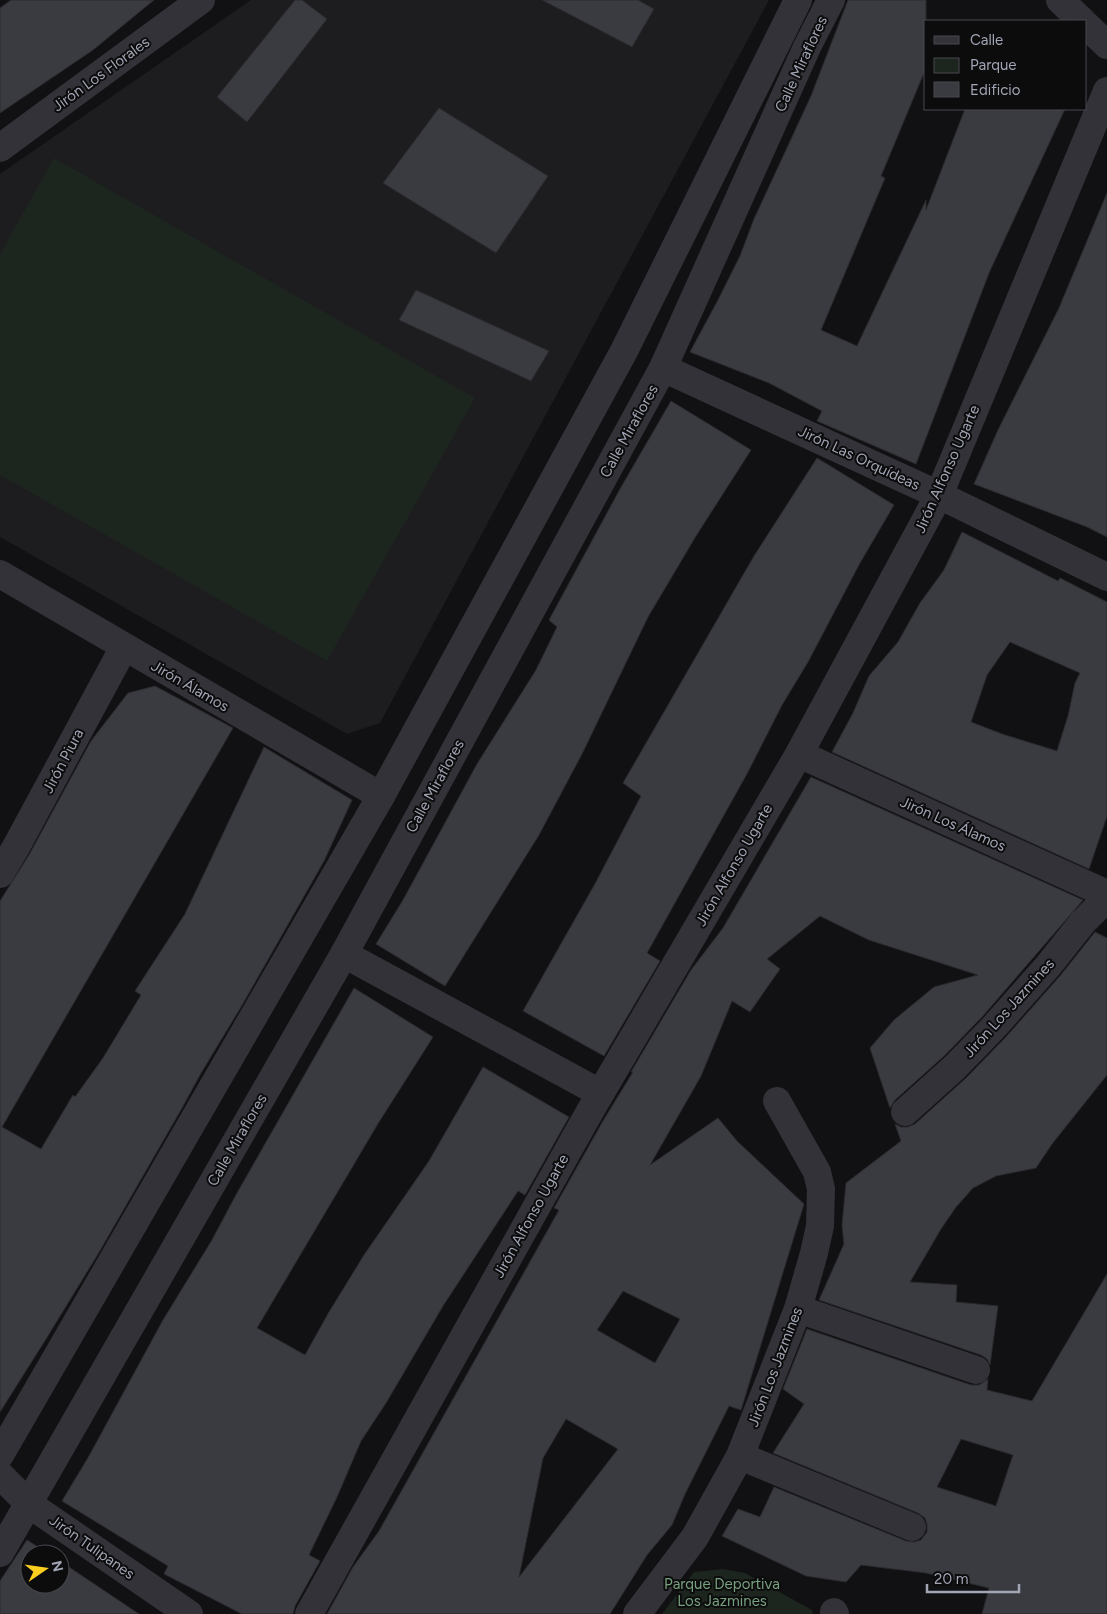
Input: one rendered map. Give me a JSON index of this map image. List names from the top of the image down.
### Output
{
  "streets": {
    "street": [
      "Calle Miraflores",
      "Jirón Los Florales",
      "Jirón Las Orquídeas",
      "Jirón Alfonso Ugarte",
      "Jirón Álamos",
      "Jirón Piura",
      "Jirón Los Álamos",
      "Jirón Los Jazmines",
      "Jirón Tulipanes"
    ]
  },
  "crossings": [
    ["Calle Miraflores", "Jirón Las Orquídeas"],
    ["Calle Miraflores", "Jirón Álamos"],
    ["Calle Miraflores", "Jirón Tulipanes"],
    ["Jirón Las Orquídeas", "Jirón Alfonso Ugarte"],
    ["Jirón Alfonso Ugarte", "Jirón Los Álamos"],
    ["Jirón Álamos", "Jirón Piura"]
  ],
  "parks": ["Parque Deportiva Los Jazmines"],
  "legend": ["Calle", "Parque", "Edificio"],
  "scale_bar": "20 m",
  "north": "right"
}
